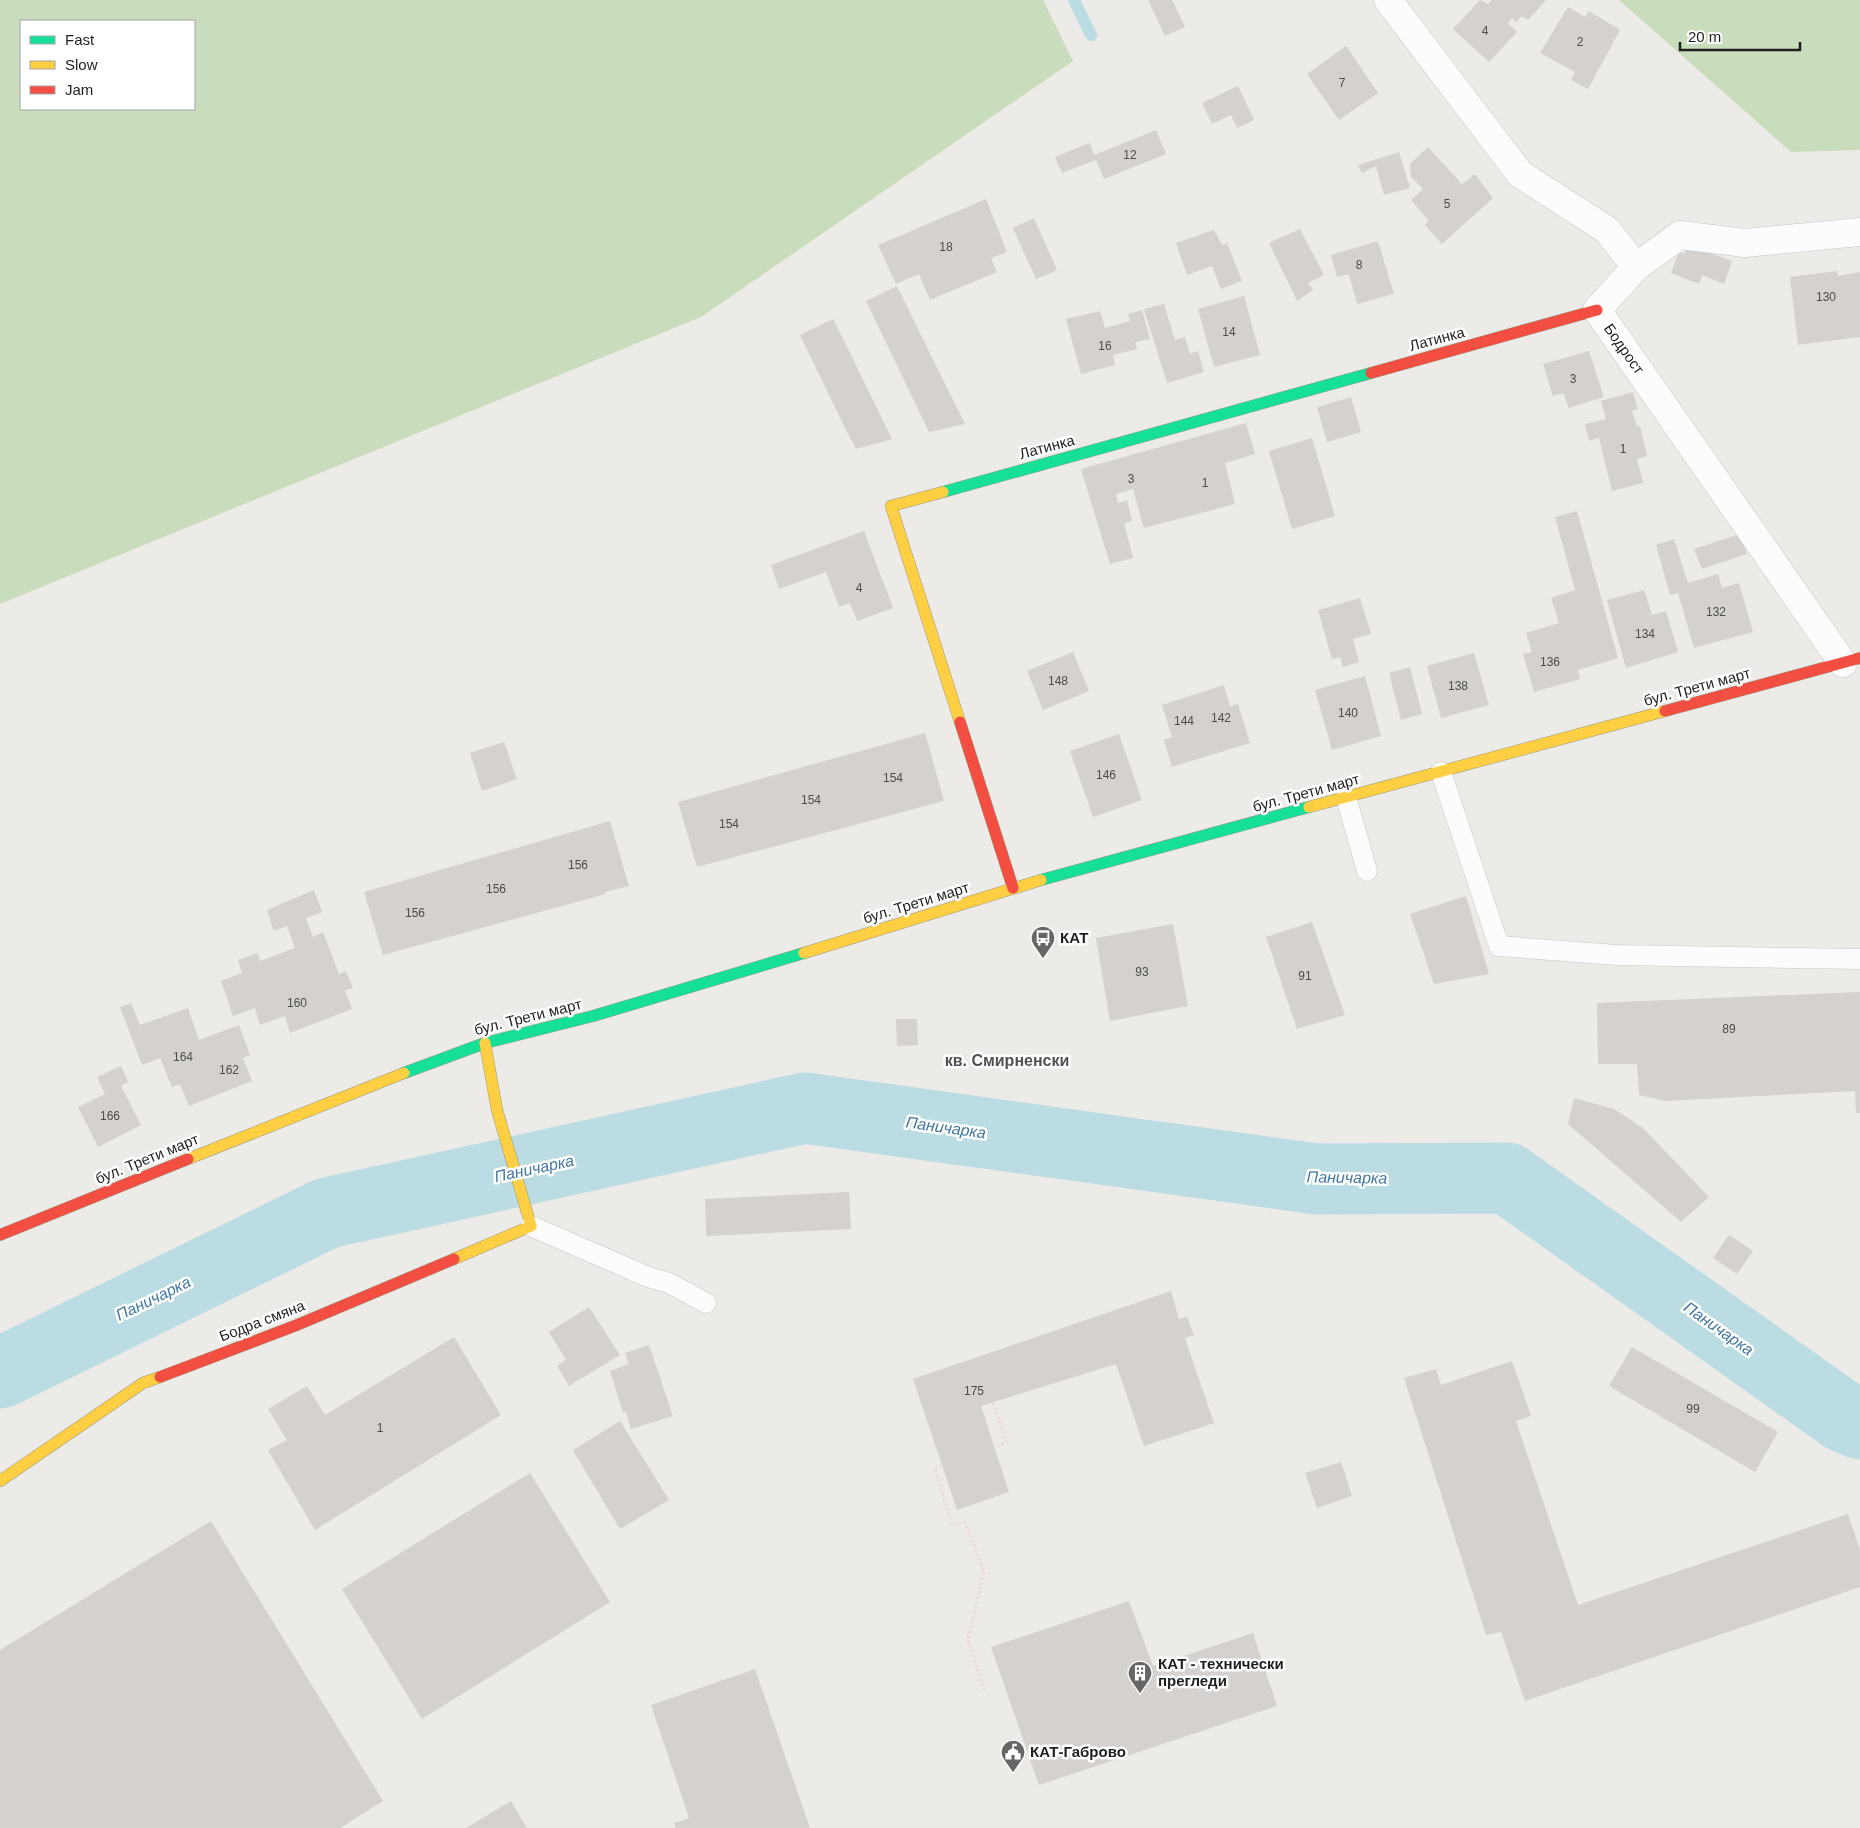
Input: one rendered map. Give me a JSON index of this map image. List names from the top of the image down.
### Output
{
  "streets": {
    "street": [
      "Латинка",
      "Бодрост",
      "бул. Трети март",
      "Бодра смяна"
    ]
  },
  "crossings": [
    ["Латинка", "Бодрост"],
    ["Латинка", "бул. Трети март"],
    ["Бодрост", "бул. Трети март"]
  ],
  "districts": ["кв. Смирненски"],
  "water": ["Паничарка"],
  "places": {
    "bus stop": ["КАТ"],
    "building": ["КАТ - технически прегледи"],
    "public building": ["КАТ-Габрово"]
  },
  "house_numbers": [
    "4",
    "2",
    "7",
    "12",
    "5",
    "18",
    "8",
    "130",
    "14",
    "16",
    "3",
    "1",
    "3",
    "1",
    "4",
    "132",
    "134",
    "136",
    "148",
    "138",
    "140",
    "142",
    "144",
    "146",
    "154",
    "154",
    "154",
    "156",
    "156",
    "156",
    "93",
    "91",
    "160",
    "89",
    "164",
    "162",
    "166",
    "175",
    "99",
    "1"
  ],
  "legend": ["Fast", "Slow", "Jam"],
  "scale_bar": "20 m"
}
